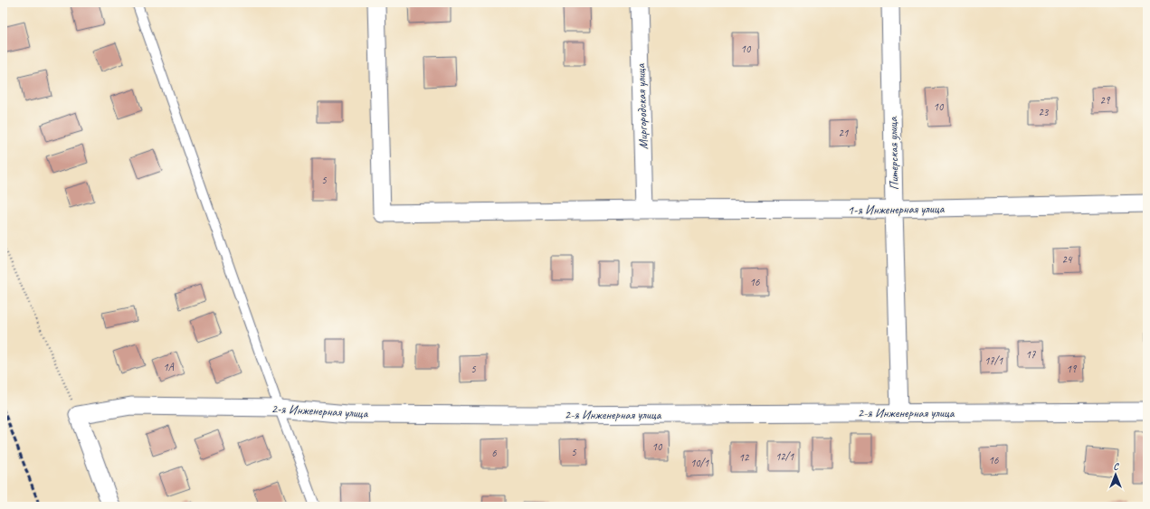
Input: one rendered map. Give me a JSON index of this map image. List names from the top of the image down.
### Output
{
  "streets": {
    "street": [
      "Миргородская улица",
      "Питерская улица",
      "1-я Инженерная улица",
      "2-я Инженерная улица"
    ]
  },
  "crossings": [
    ["Миргородская улица", "1-я Инженерная улица"],
    ["Питерская улица", "1-я Инженерная улица"],
    ["Питерская улица", "2-я Инженерная улица"]
  ],
  "house_numbers": [
    "10",
    "29",
    "10",
    "23",
    "21",
    "5",
    "24",
    "16",
    "17",
    "17/1",
    "1А",
    "5",
    "19",
    "10",
    "5",
    "6",
    "12/1",
    "12",
    "16",
    "10/1"
  ],
  "north": "top"
}
